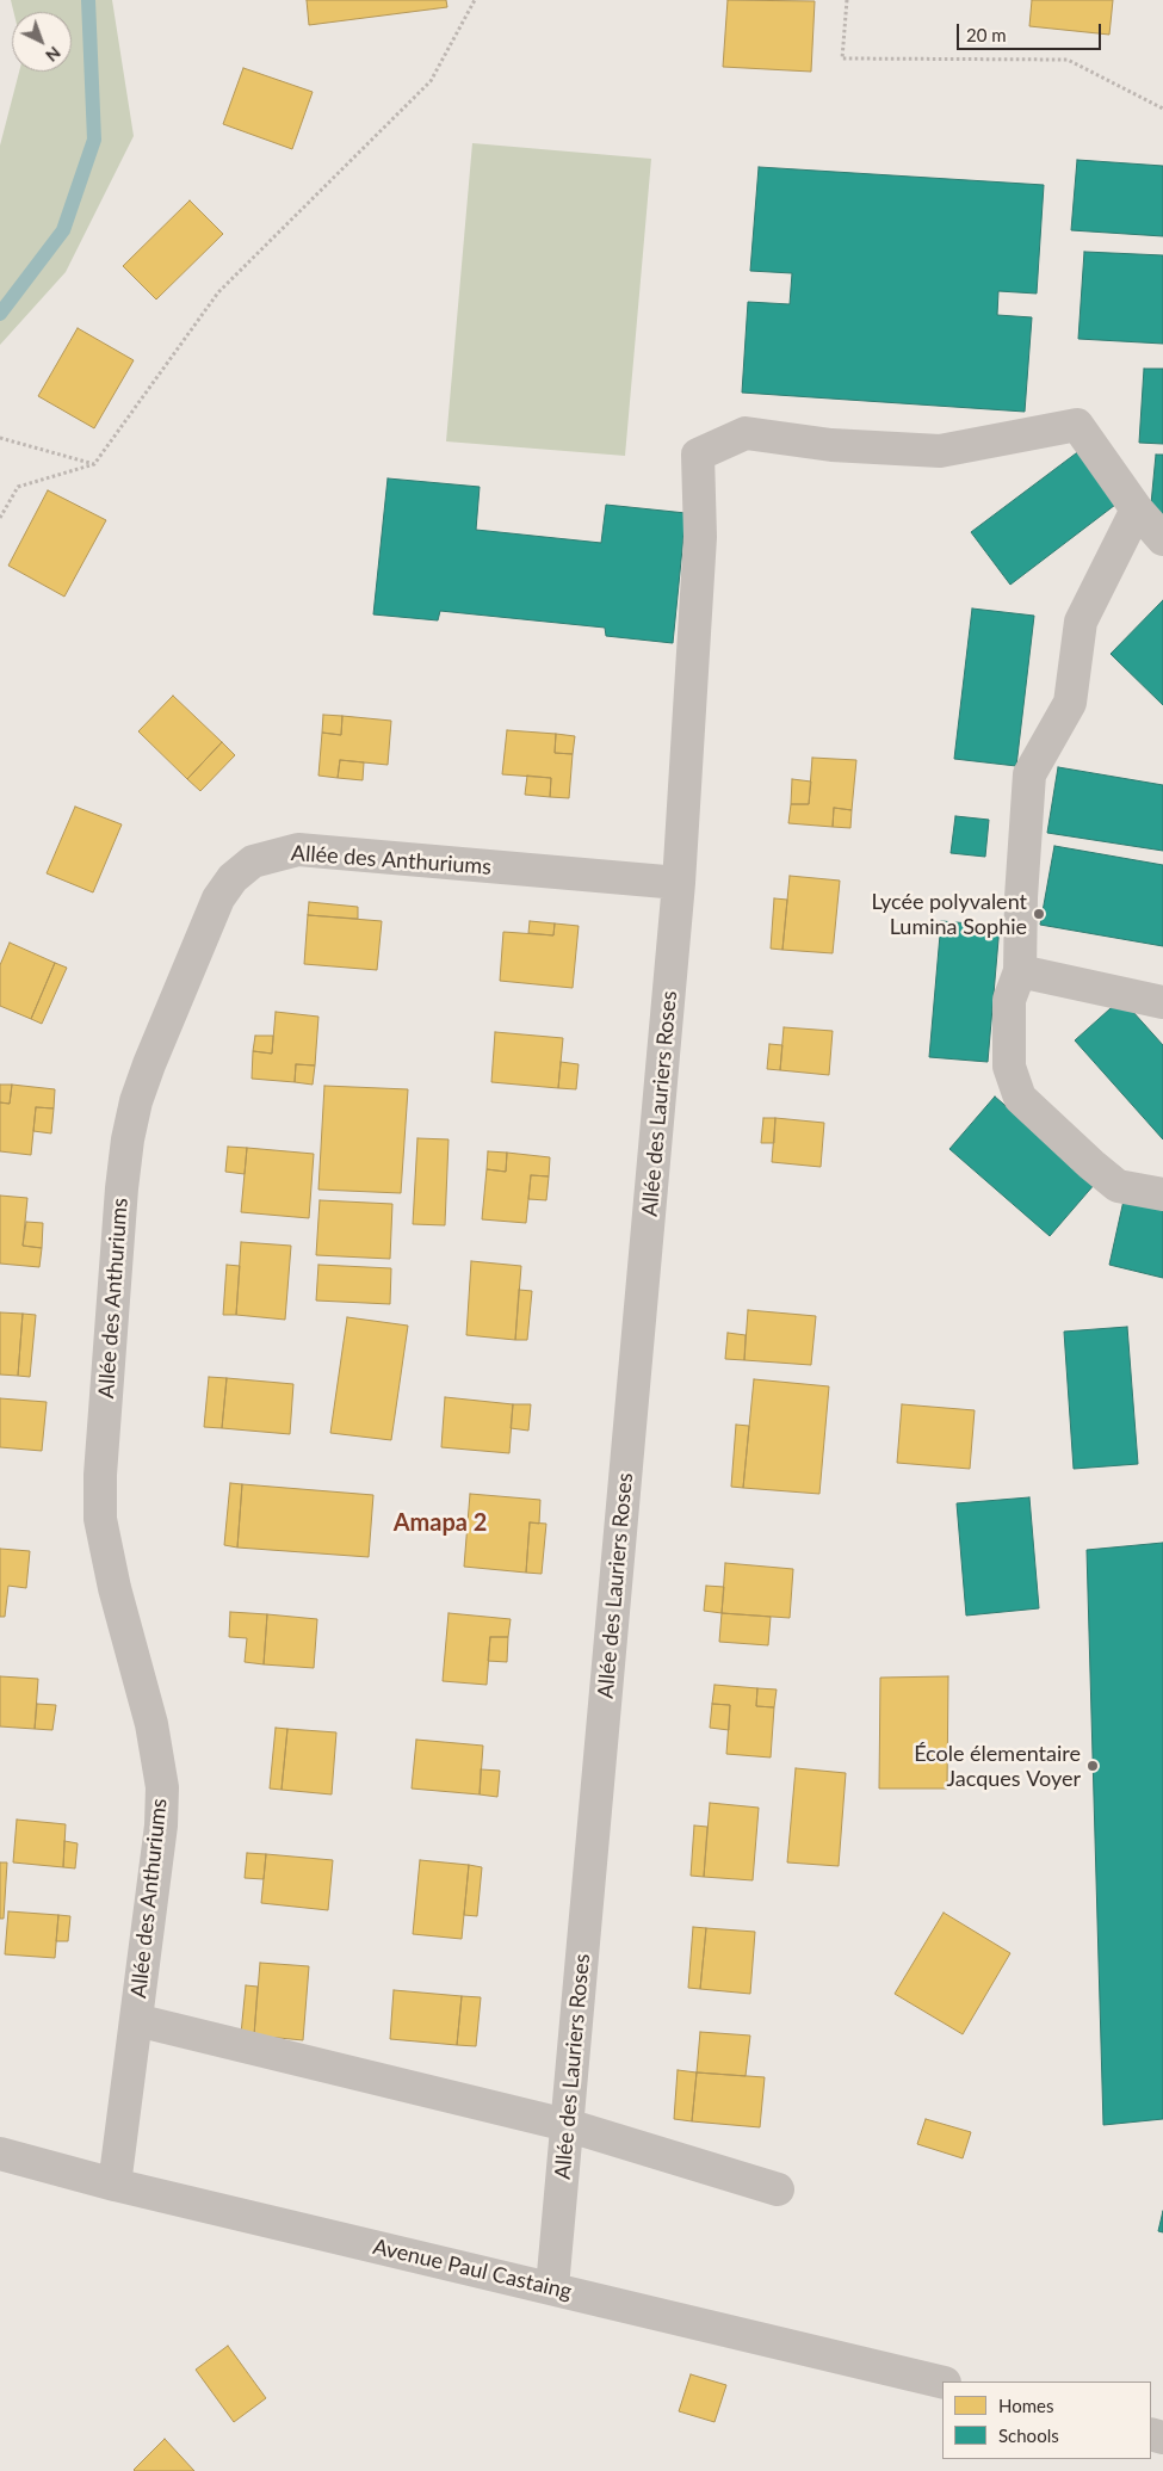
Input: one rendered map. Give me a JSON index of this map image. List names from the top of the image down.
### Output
{
  "streets": {
    "street": ["Allée des Anthuriums", "Allée des Lauriers Roses", "Avenue Paul Castaing"]
  },
  "crossings": [
    ["Allée des Anthuriums", "Allée des Lauriers Roses"],
    ["Allée des Anthuriums", "Avenue Paul Castaing"],
    ["Allée des Lauriers Roses", "Avenue Paul Castaing"]
  ],
  "districts": ["Amapa 2"],
  "places": ["Lycée polyvalent Lumina Sophie", "École élementaire Jacques Voyer"],
  "legend": ["Homes", "Schools"],
  "scale_bar": "20 m",
  "north": "bottom right"
}
